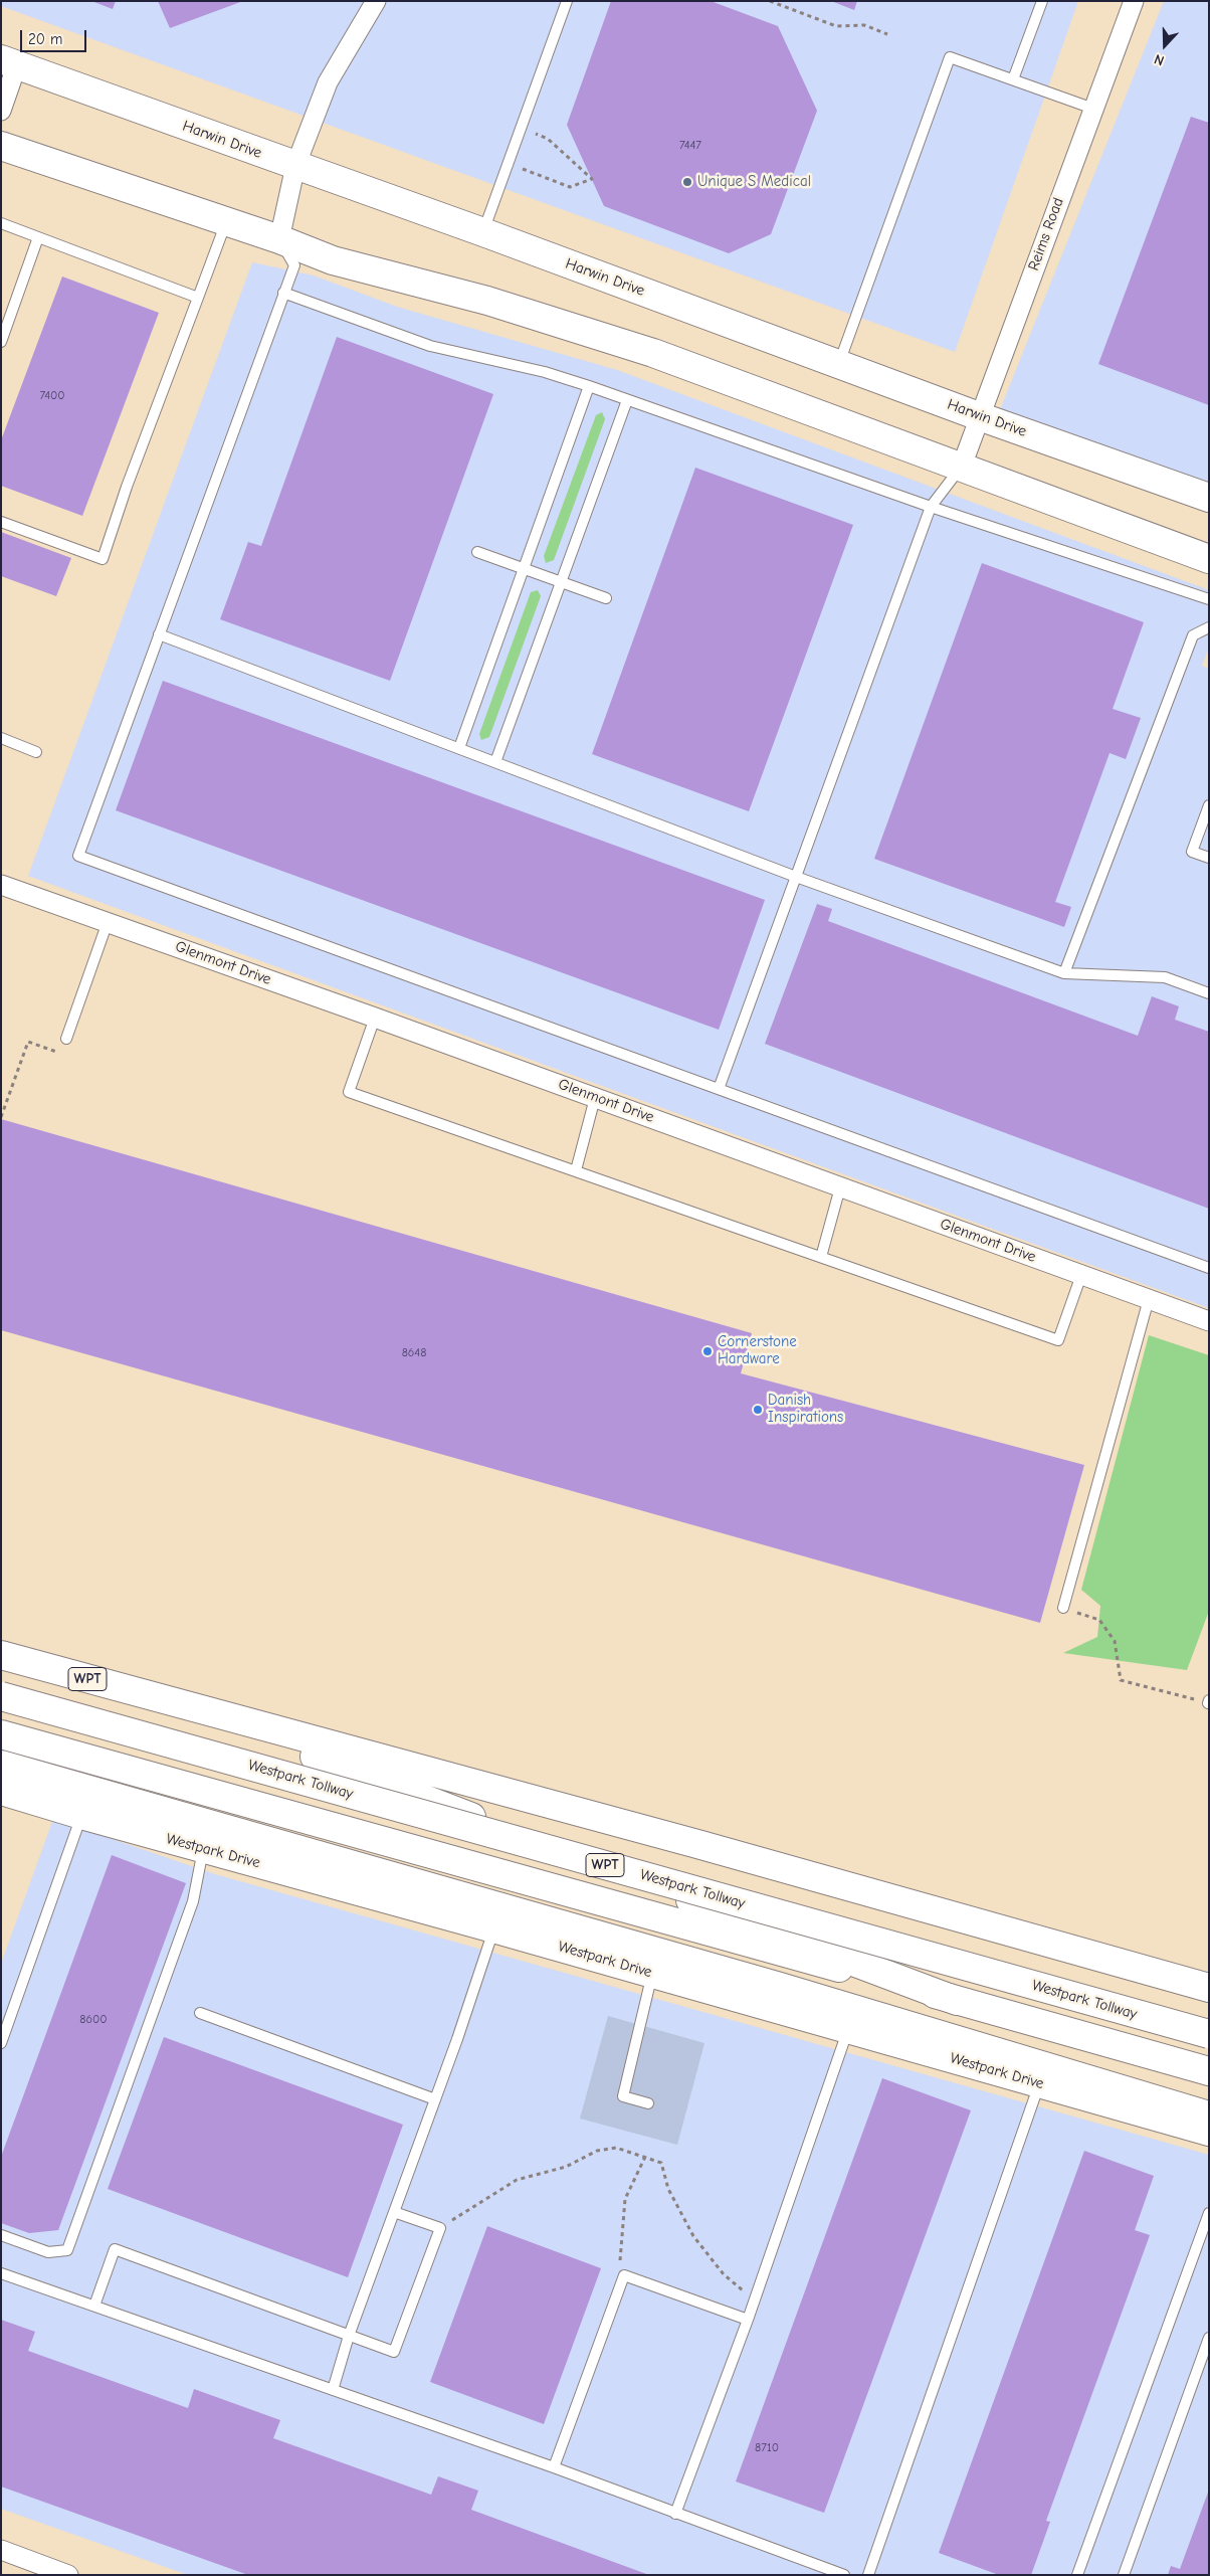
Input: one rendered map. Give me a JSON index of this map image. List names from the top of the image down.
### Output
{
  "streets": {
    "main road": [
      "Harwin Drive",
      "WPT",
      "Westpark Tollway",
      "Westpark Drive"
    ],
    "street": ["Reims Road", "Glenmont Drive"]
  },
  "crossings": [
    ["Harwin Drive", "Reims Road"]
  ],
  "places": ["Unique S Medical", "Cornerstone Hardware", "Danish Inspirations"],
  "house_numbers": [
    "7447",
    "7400",
    "8648",
    "8600",
    "8710"
  ],
  "scale_bar": "20 m",
  "north": "bottom"
}
